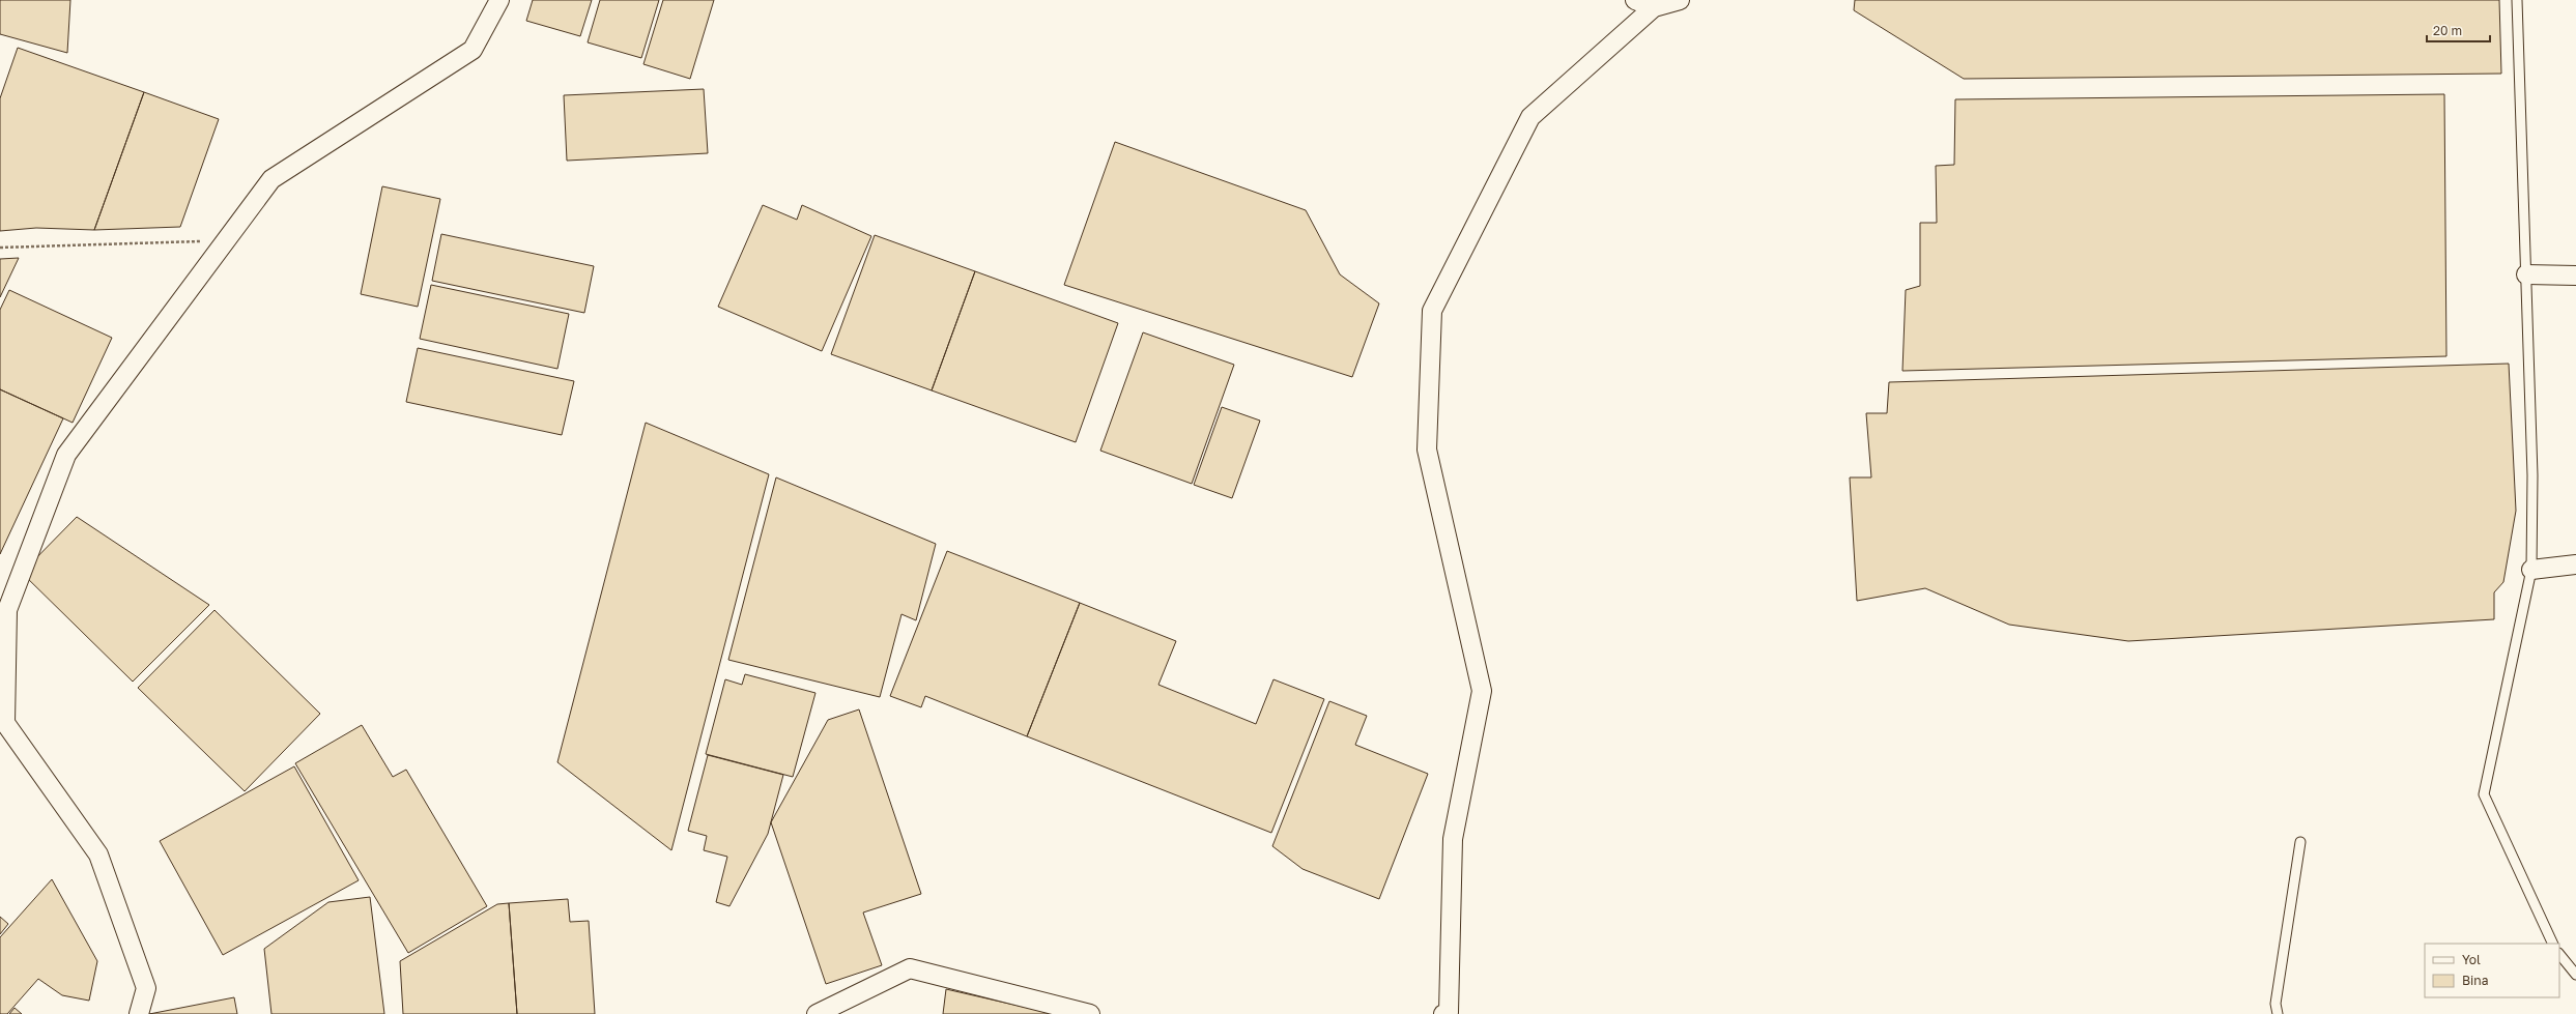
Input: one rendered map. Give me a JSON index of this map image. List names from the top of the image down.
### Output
{
  "legend": ["Yol", "Bina"],
  "scale_bar": "20 m"
}
